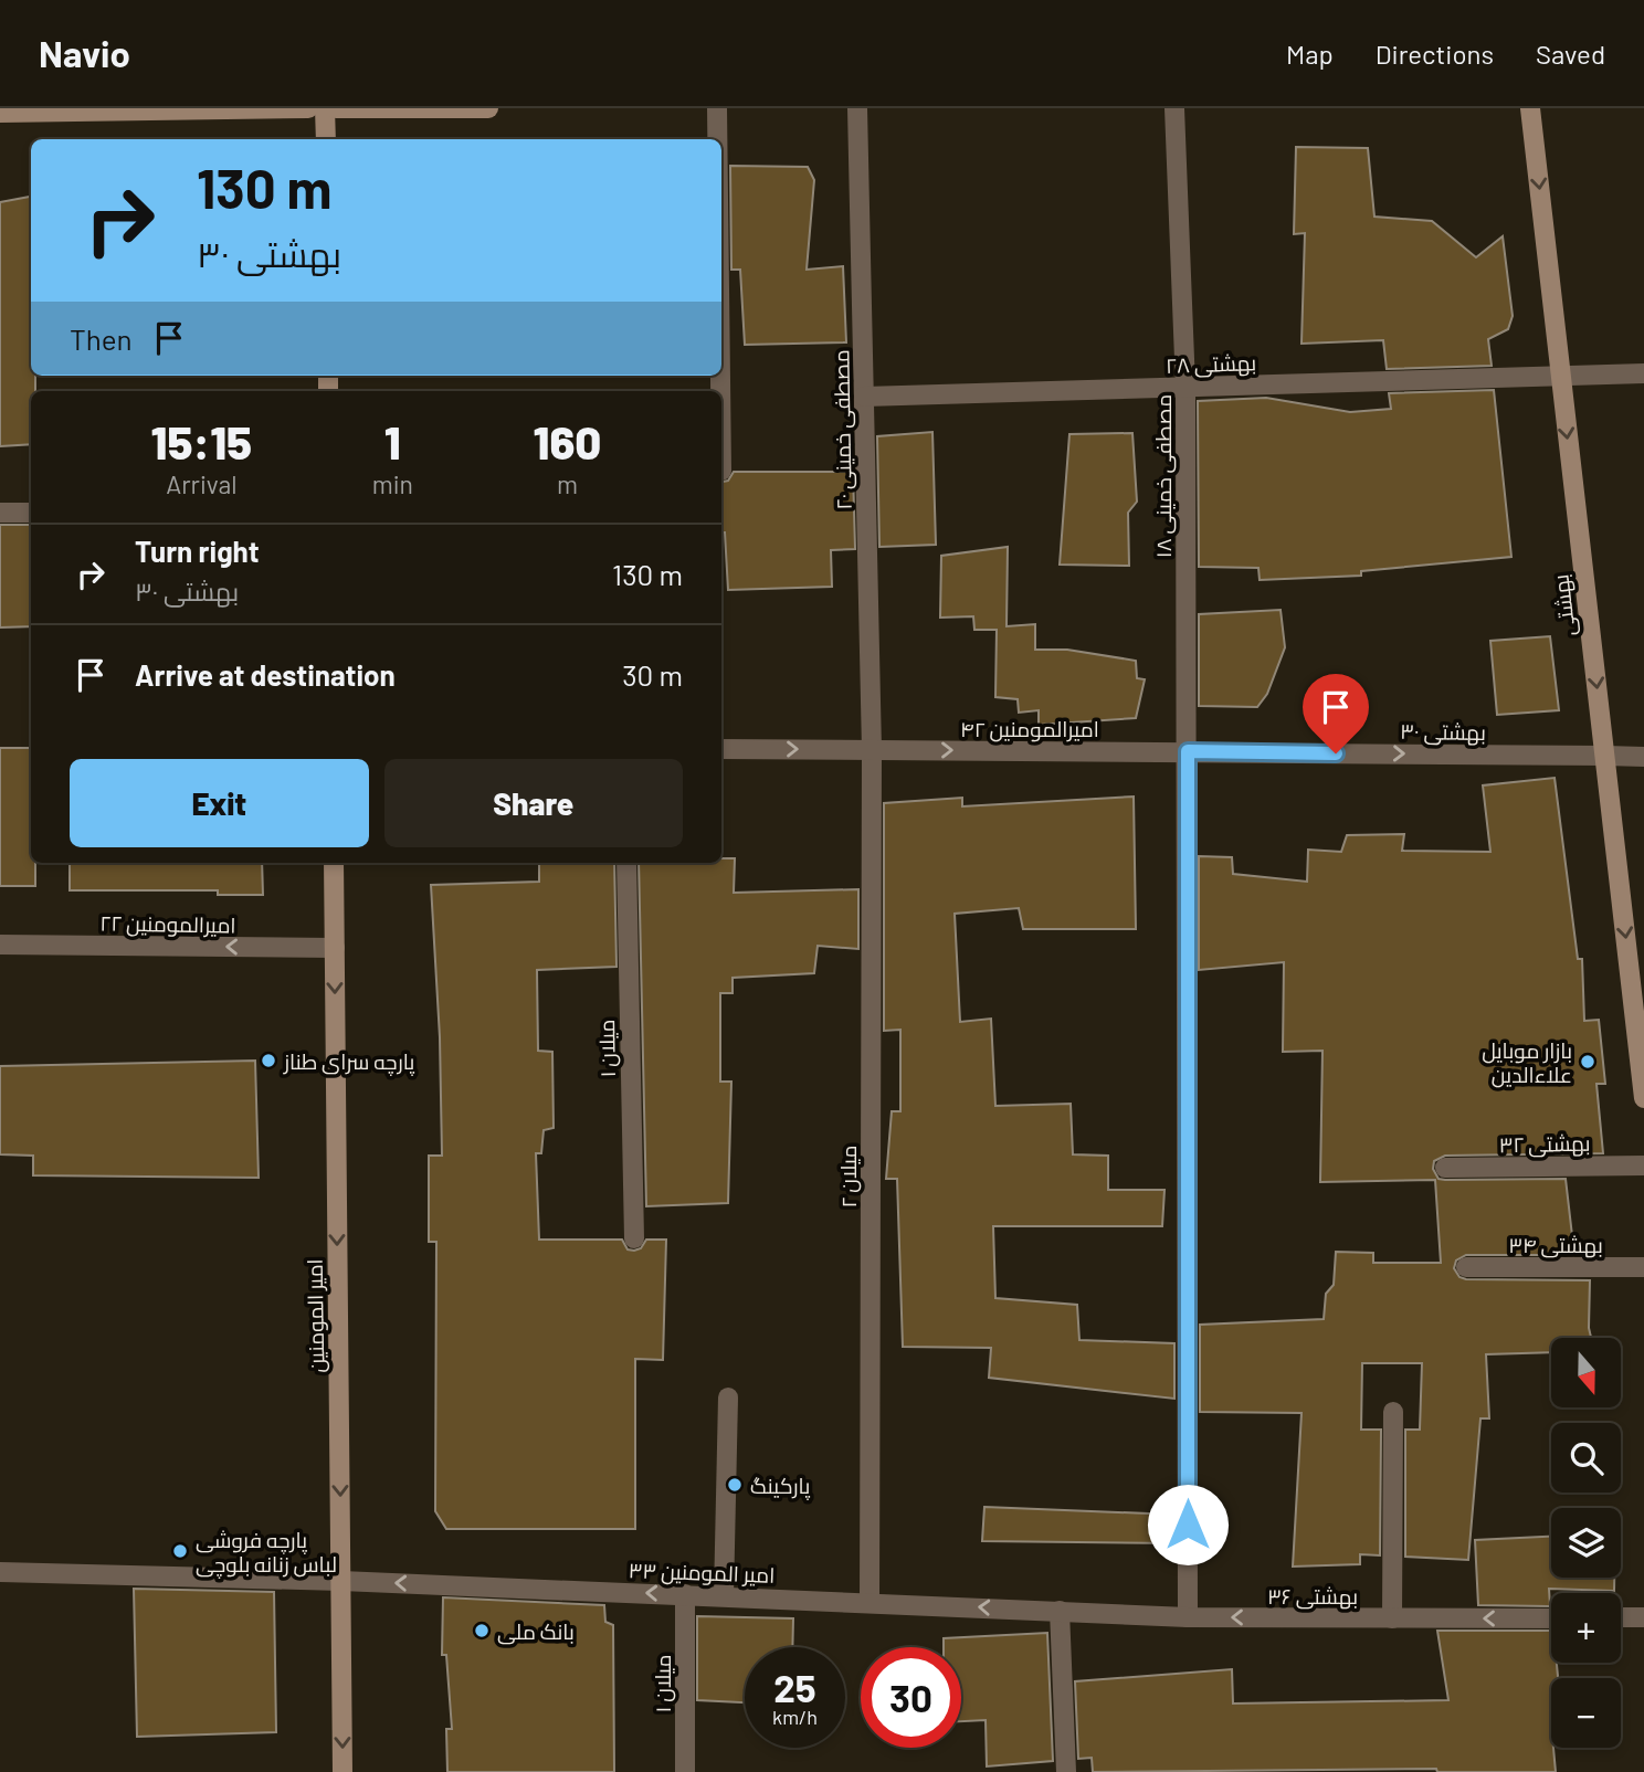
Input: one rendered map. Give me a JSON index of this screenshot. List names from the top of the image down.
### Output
{
  "streets": {
    "main road": ["بهشتی", "امیر المومنین"],
    "street": [
      "بهشتی ۲۸",
      "مصطفی خمینی ۲۰",
      "مصطفی خمینی ۱۸",
      "امیرالمومنین ۴۲",
      "بهشتی ۳۰",
      "امیرالمومنین ۲۲",
      "میلان ۱",
      "بهشتی ۳۲",
      "میلان ۲",
      "بهشتی ۳۴",
      "امیر المومنین ۳۳",
      "بهشتی ۳۶"
    ]
  },
  "crossings": [
    ["بهشتی ۲۸", "مصطفی خمینی ۲۰"],
    ["بهشتی ۲۸", "مصطفی خمینی ۱۸"],
    ["بهشتی ۲۸", "بهشتی"],
    ["مصطفی خمینی ۲۰", "امیرالمومنین ۴۲"],
    ["مصطفی خمینی ۲۰", "میلان ۲"],
    ["مصطفی خمینی ۱۸", "امیرالمومنین ۴۲"],
    ["مصطفی خمینی ۱۸", "بهشتی ۳۰"],
    ["مصطفی خمینی ۱۸", "بهشتی ۳۶"],
    ["بهشتی", "بهشتی ۳۰"],
    ["امیرالمومنین ۴۲", "بهشتی ۳۰"],
    ["امیرالمومنین ۴۲", "میلان ۲"],
    ["امیرالمومنین ۲۲", "امیر المومنین"],
    ["میلان ۱", "امیر المومنین ۳۳"],
    ["میلان ۲", "امیر المومنین ۳۳"],
    ["امیر المومنین", "امیر المومنین ۳۳"],
    ["امیر المومنین ۳۳", "بهشتی ۳۶"]
  ],
  "one_way": [
    "بهشتی",
    "امیرالمومنین ۴۲",
    "بهشتی ۳۰",
    "امیرالمومنین ۲۲",
    "امیر المومنین",
    "امیر المومنین ۳۳",
    "بهشتی ۳۶"
  ],
  "places": [
    "پارچه سرای طناز",
    "بازار موبایل علاءالدین",
    "پارکینگ",
    "پارچه فروشی لباس زنانه بلوچی",
    "بانک ملی"
  ],
  "north": "bottom",
  "page": {
    "header": "Navio",
    "nav": ["Map", "Directions", "Saved"],
    "turn": ["130 m", "بهشتی ۳۰"],
    "then": "Then",
    "eta": [
      "15:15",
      "Arrival",
      "1",
      "min",
      "160",
      "m"
    ],
    "list": [
      {
        "name": "Turn right",
        "note": "بهشتی ۳۰",
        "value": "130 m"
      },
      {
        "name": "Arrive at destination",
        "value": "30 m"
      }
    ],
    "buttons": ["Exit", "Share"],
    "map_buttons": ["+", "−"],
    "speed": "25 km/h",
    "limit": "30"
  }
}
